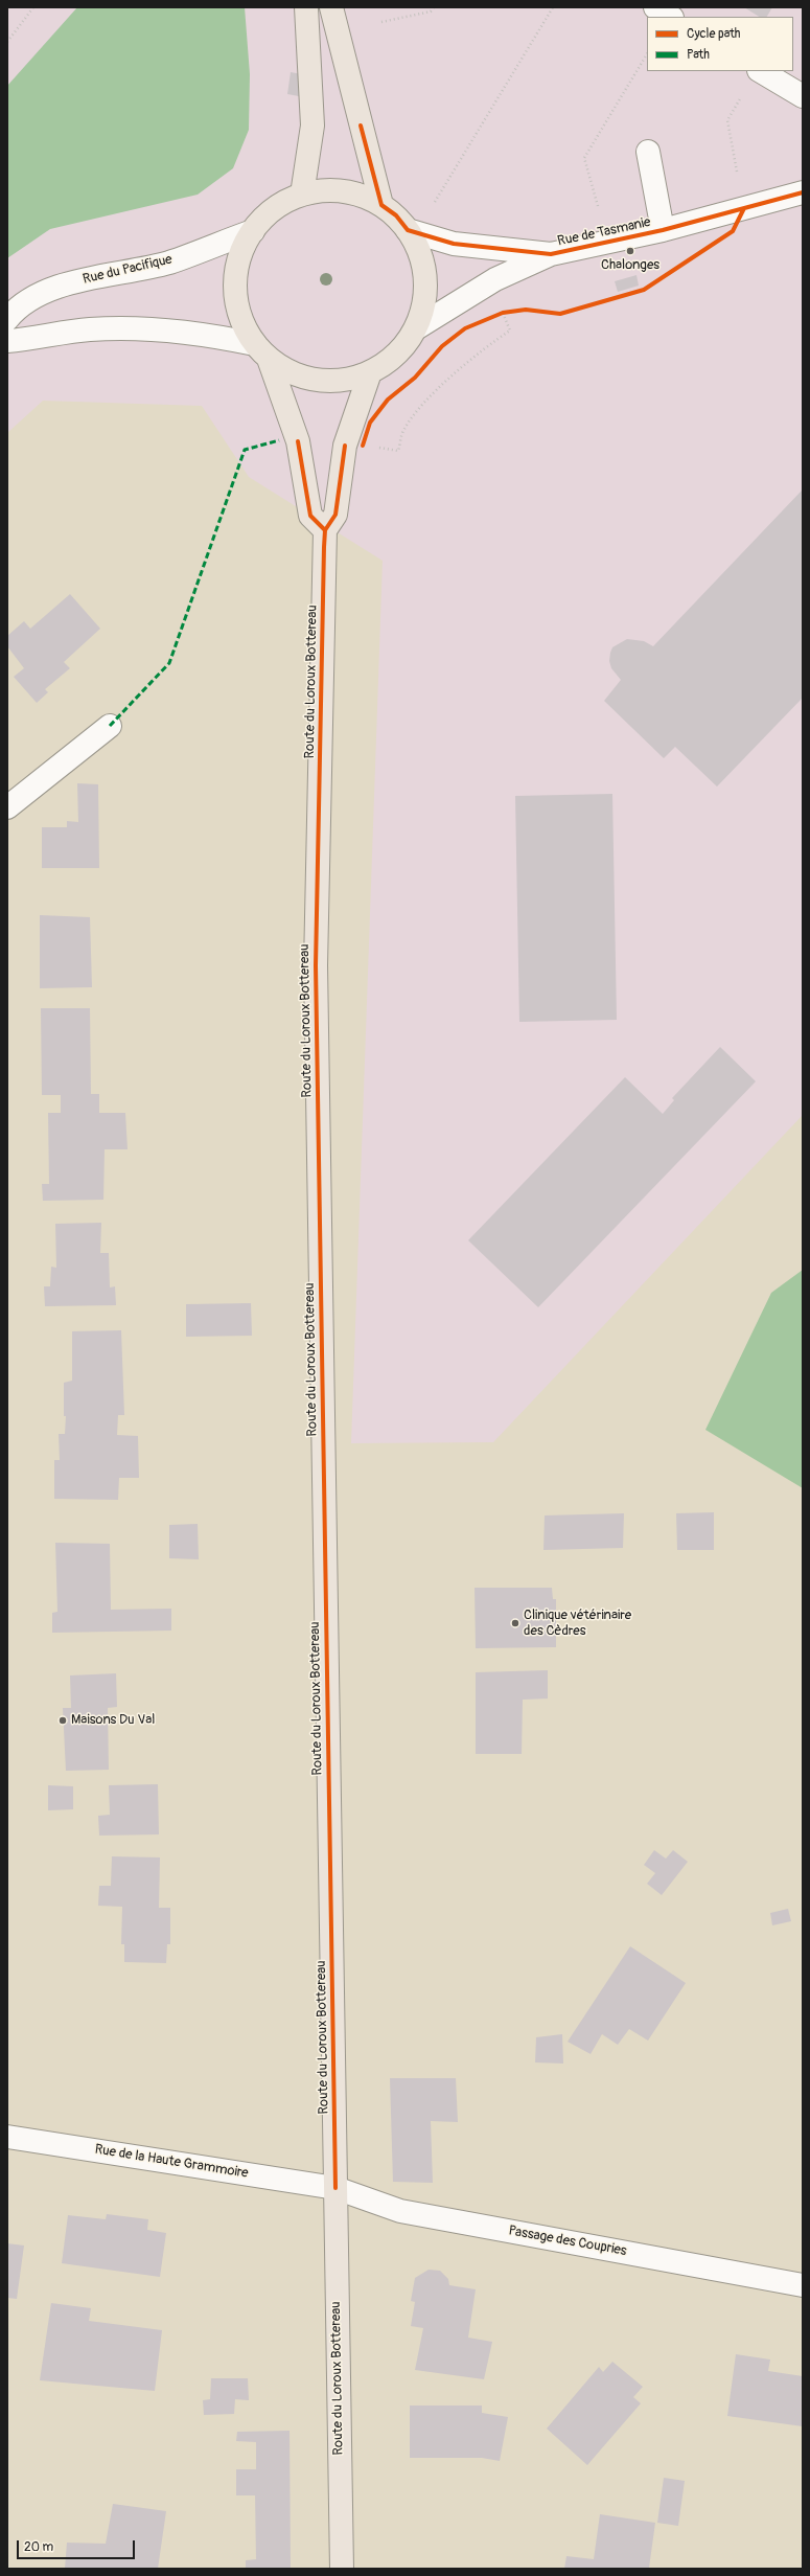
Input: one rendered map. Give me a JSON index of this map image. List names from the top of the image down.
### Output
{
  "streets": {
    "main road": ["Route du Loroux Bottereau"],
    "street": [
      "Rue de Tasmanie",
      "Rue du Pacifique",
      "Rue de la Haute Grammoire",
      "Passage des Coupries"
    ]
  },
  "crossings": [
    ["Route du Loroux Bottereau", "Rue de la Haute Grammoire"],
    ["Route du Loroux Bottereau", "Passage des Coupries"],
    ["Rue de la Haute Grammoire", "Passage des Coupries"]
  ],
  "places": ["Chalonges", "Clinique vétérinaire des Cèdres", "Maisons Du Val"],
  "legend": ["Cycle path", "Path"],
  "scale_bar": "20 m"
}
